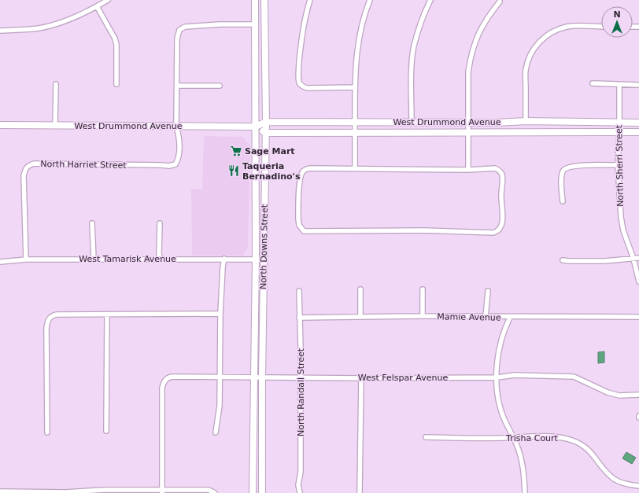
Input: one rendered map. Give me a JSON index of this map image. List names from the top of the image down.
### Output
{
  "streets": {
    "main road": ["West Drummond Avenue", "North Downs Street"],
    "street": [
      "North Harriet Street",
      "North Sherri Street",
      "West Tamarisk Avenue",
      "Mamie Avenue",
      "West Felspar Avenue",
      "North Randall Street",
      "Trisha Court"
    ]
  },
  "crossings": [
    ["West Drummond Avenue", "North Harriet Street"],
    ["West Drummond Avenue", "North Sherri Street"],
    ["West Drummond Avenue", "North Downs Street"],
    ["North Harriet Street", "West Tamarisk Avenue"],
    ["North Downs Street", "West Tamarisk Avenue"],
    ["North Downs Street", "West Felspar Avenue"],
    ["Mamie Avenue", "North Randall Street"],
    ["West Felspar Avenue", "North Randall Street"]
  ],
  "places": {
    "supermarket": ["Sage Mart"],
    "restaurant": ["Taqueria Bernadino's"]
  },
  "north": "top"
}
